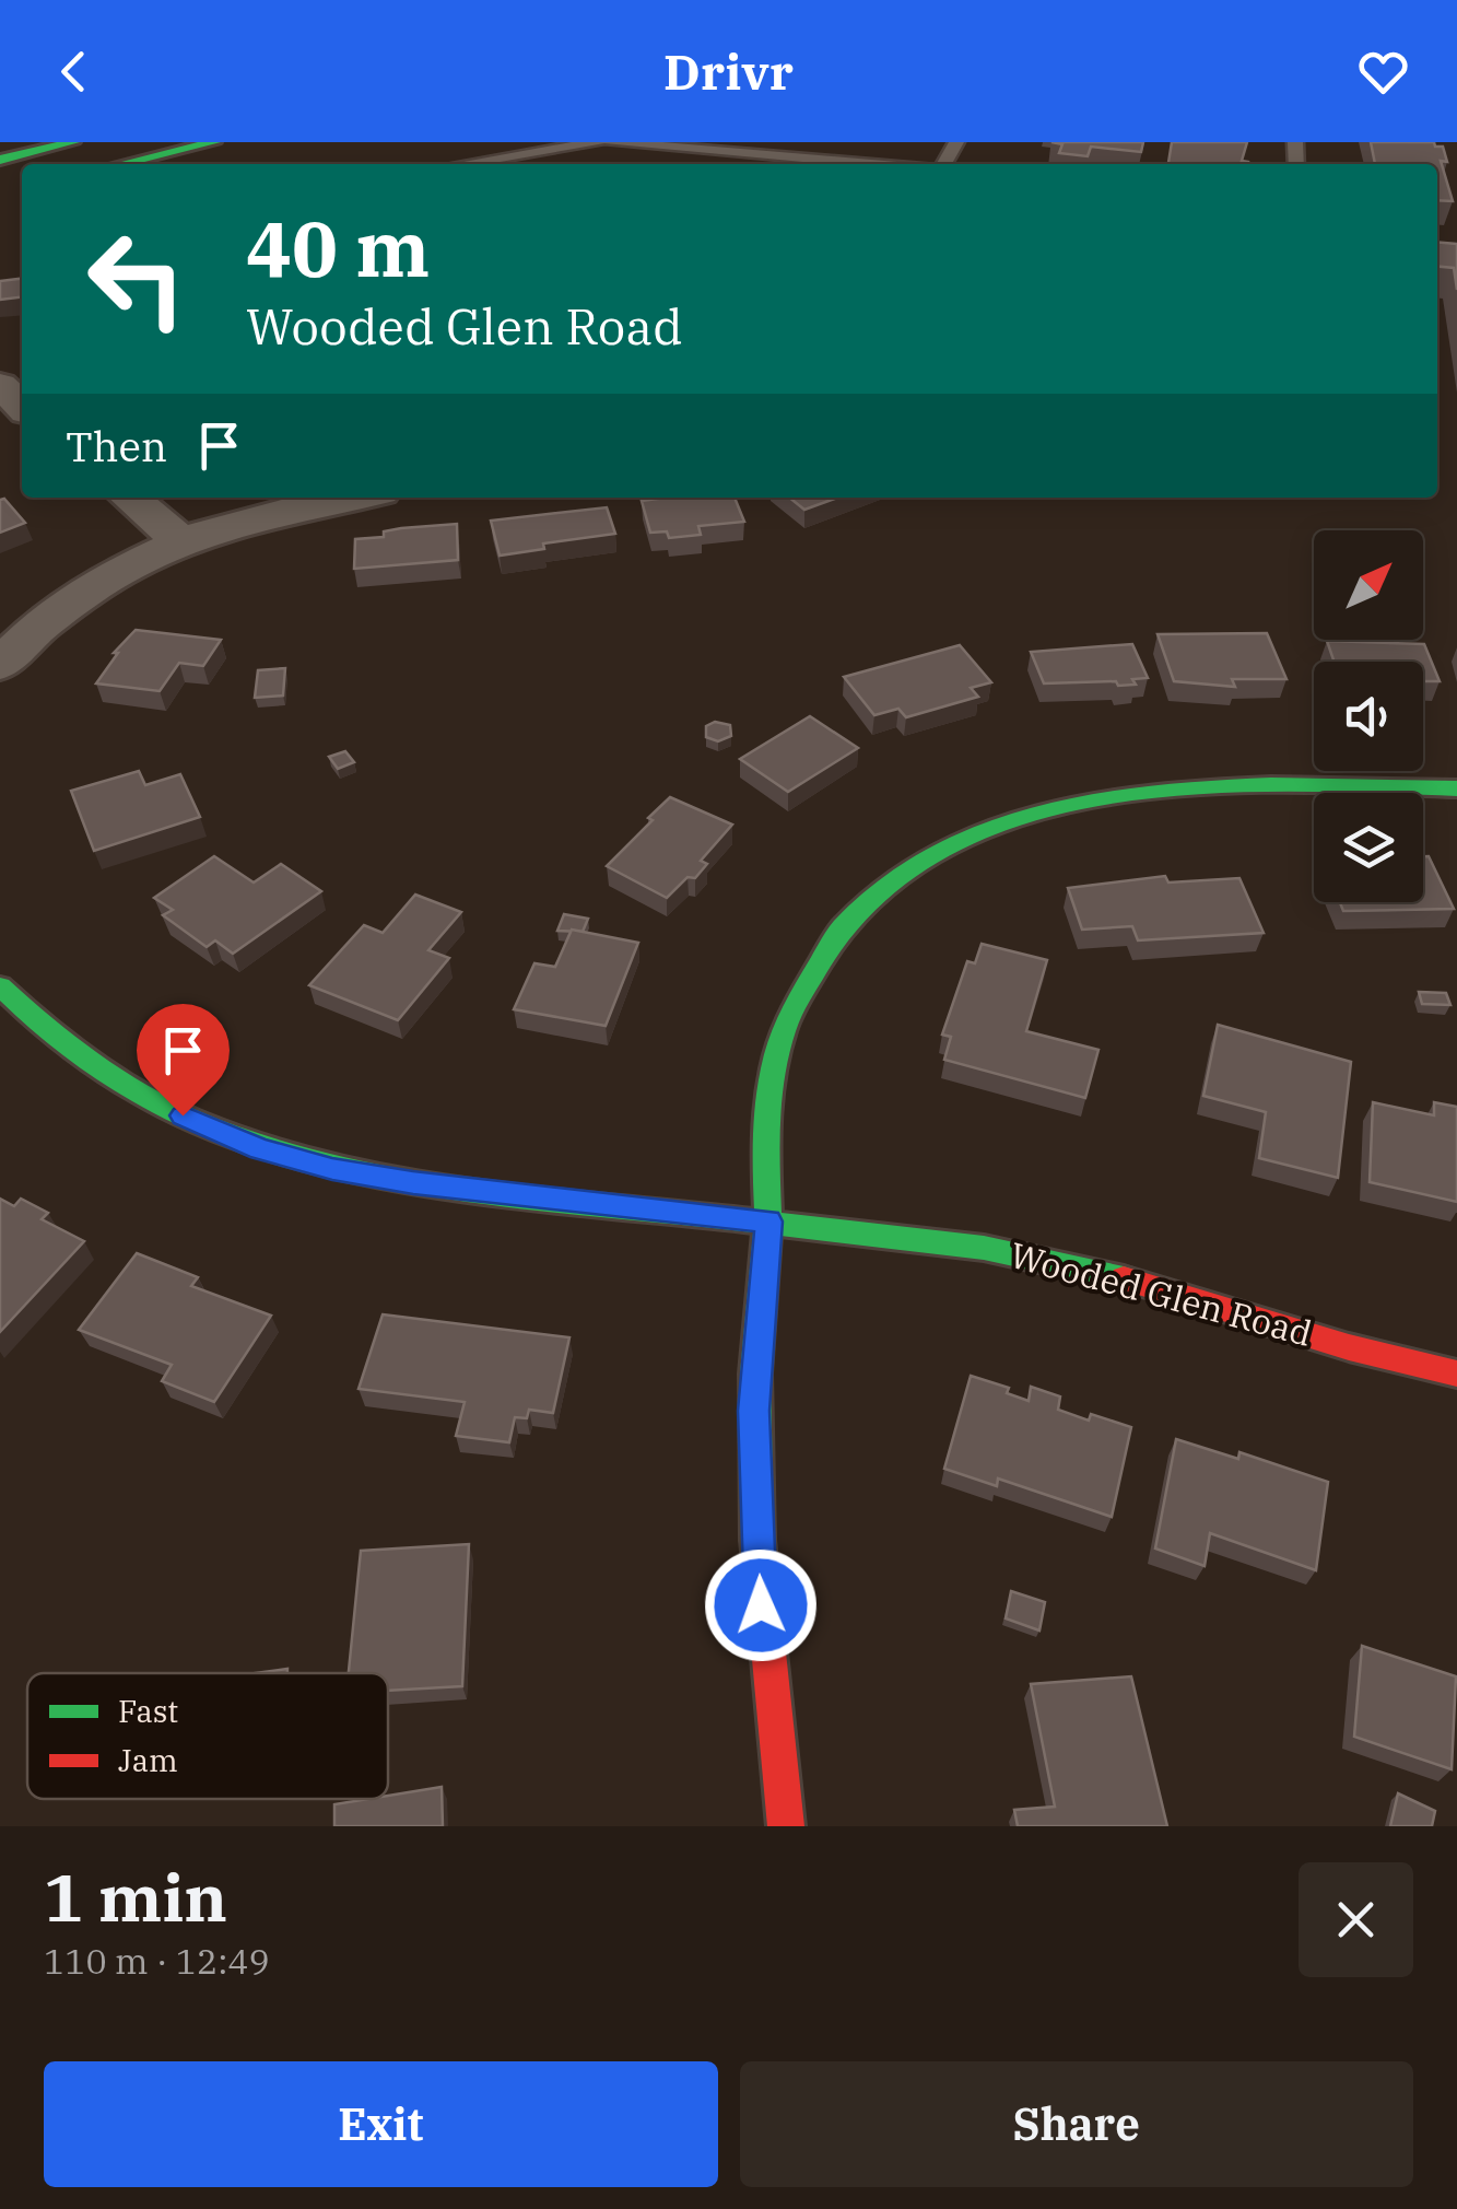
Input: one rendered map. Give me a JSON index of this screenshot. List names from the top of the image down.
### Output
{
  "streets": {
    "street": ["Wooded Glen Road"]
  },
  "legend": ["Fast", "Jam"],
  "north": "top right",
  "page": {
    "header": "Drivr",
    "turn": ["40 m", "Wooded Glen Road"],
    "then": "Then",
    "heading": ["1 min", "110 m · 12:49"],
    "buttons": ["Exit", "Share"]
  }
}
